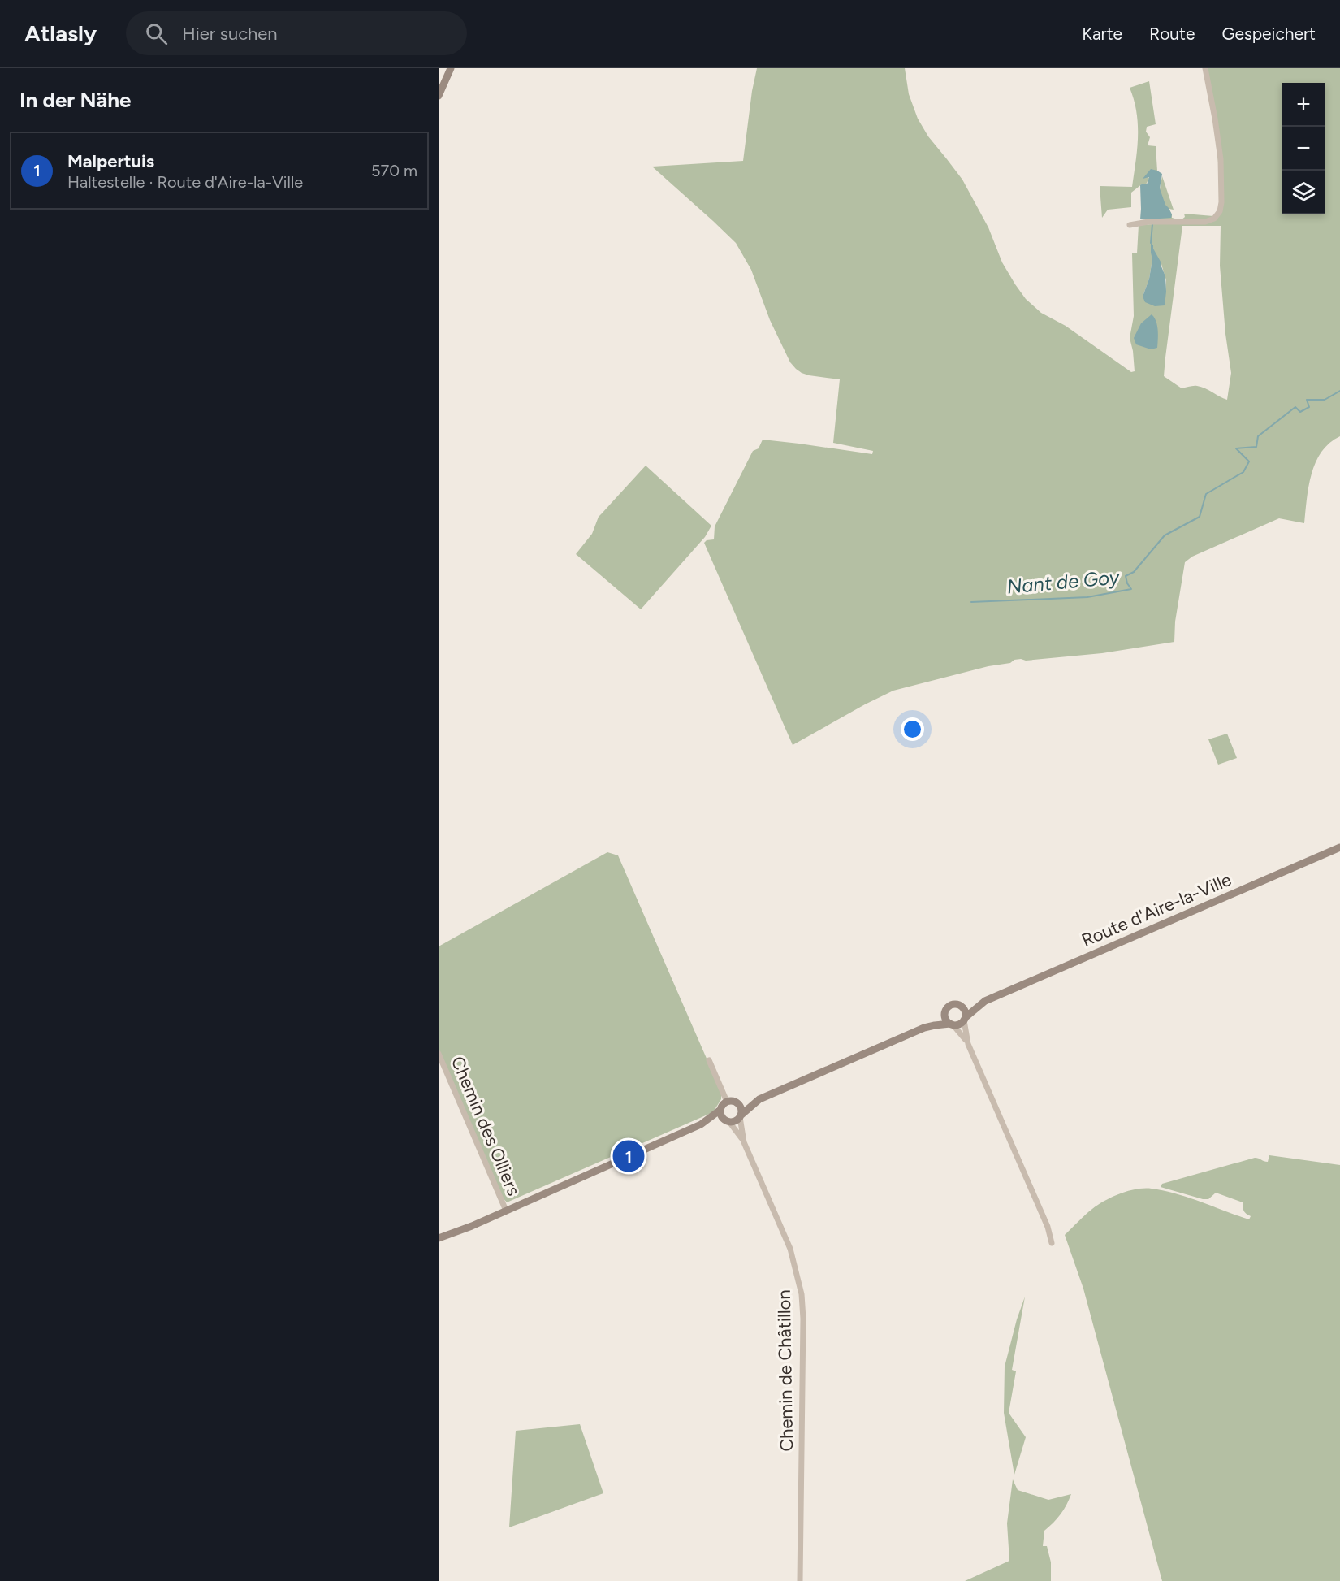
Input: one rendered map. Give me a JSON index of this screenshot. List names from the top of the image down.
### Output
{
  "streets": {
    "main road": ["Route d'Aire-la-Ville"],
    "street": ["Chemin des Olliers", "Chemin de Châtillon"]
  },
  "water": ["Nant de Goy"],
  "page": {
    "header": "Atlasly",
    "search": "Hier suchen",
    "nav": ["Karte", "Route", "Gespeichert"],
    "heading": "In der Nähe",
    "map_buttons": ["+", "−"],
    "list": [
      {
        "mark": "1",
        "name": "Malpertuis",
        "note": "Haltestelle · Route d'Aire-la-Ville",
        "value": "570 m"
      }
    ],
    "pins": "1"
  }
}
